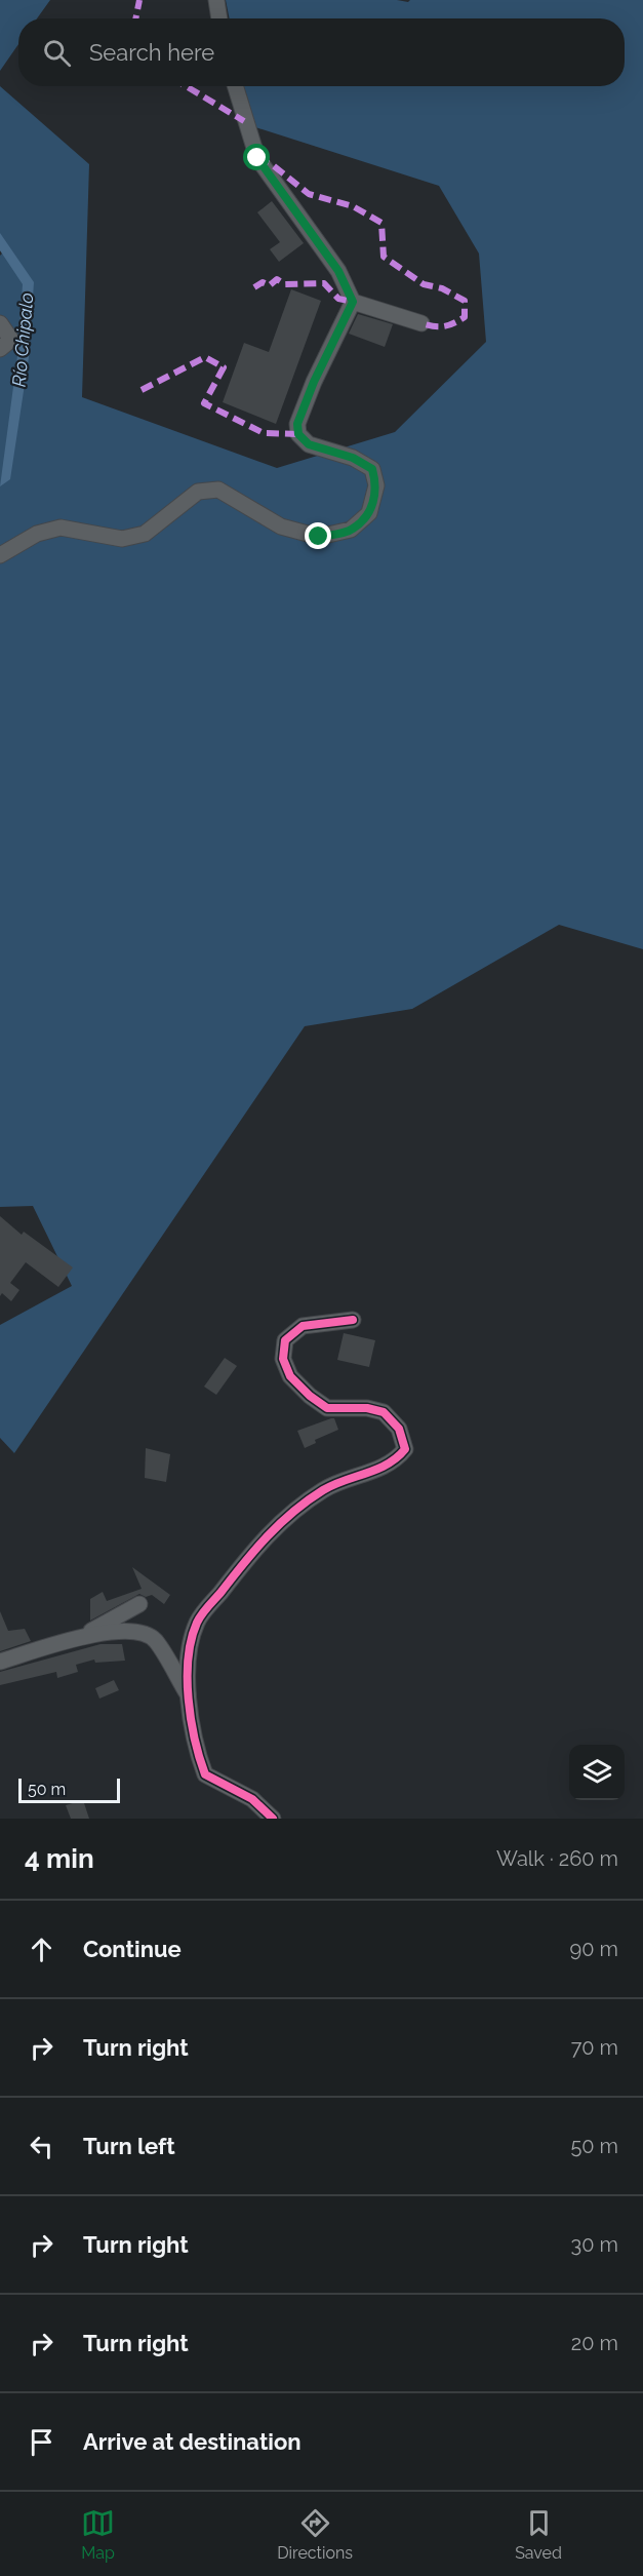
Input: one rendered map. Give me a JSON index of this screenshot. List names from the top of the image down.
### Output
{
  "water": ["Río Chipalo"],
  "scale_bar": "50 m",
  "page": {
    "search": "Search here",
    "scale": "50 m",
    "heading": ["4 min", "Walk · 260 m"],
    "list": [
      ["Continue", "90 m"],
      ["Turn right", "70 m"],
      ["Turn left", "50 m"],
      ["Turn right", "30 m"],
      ["Turn right", "20 m"],
      "Arrive at destination"
    ],
    "nav": ["Map", "Directions", "Saved"]
  }
}
